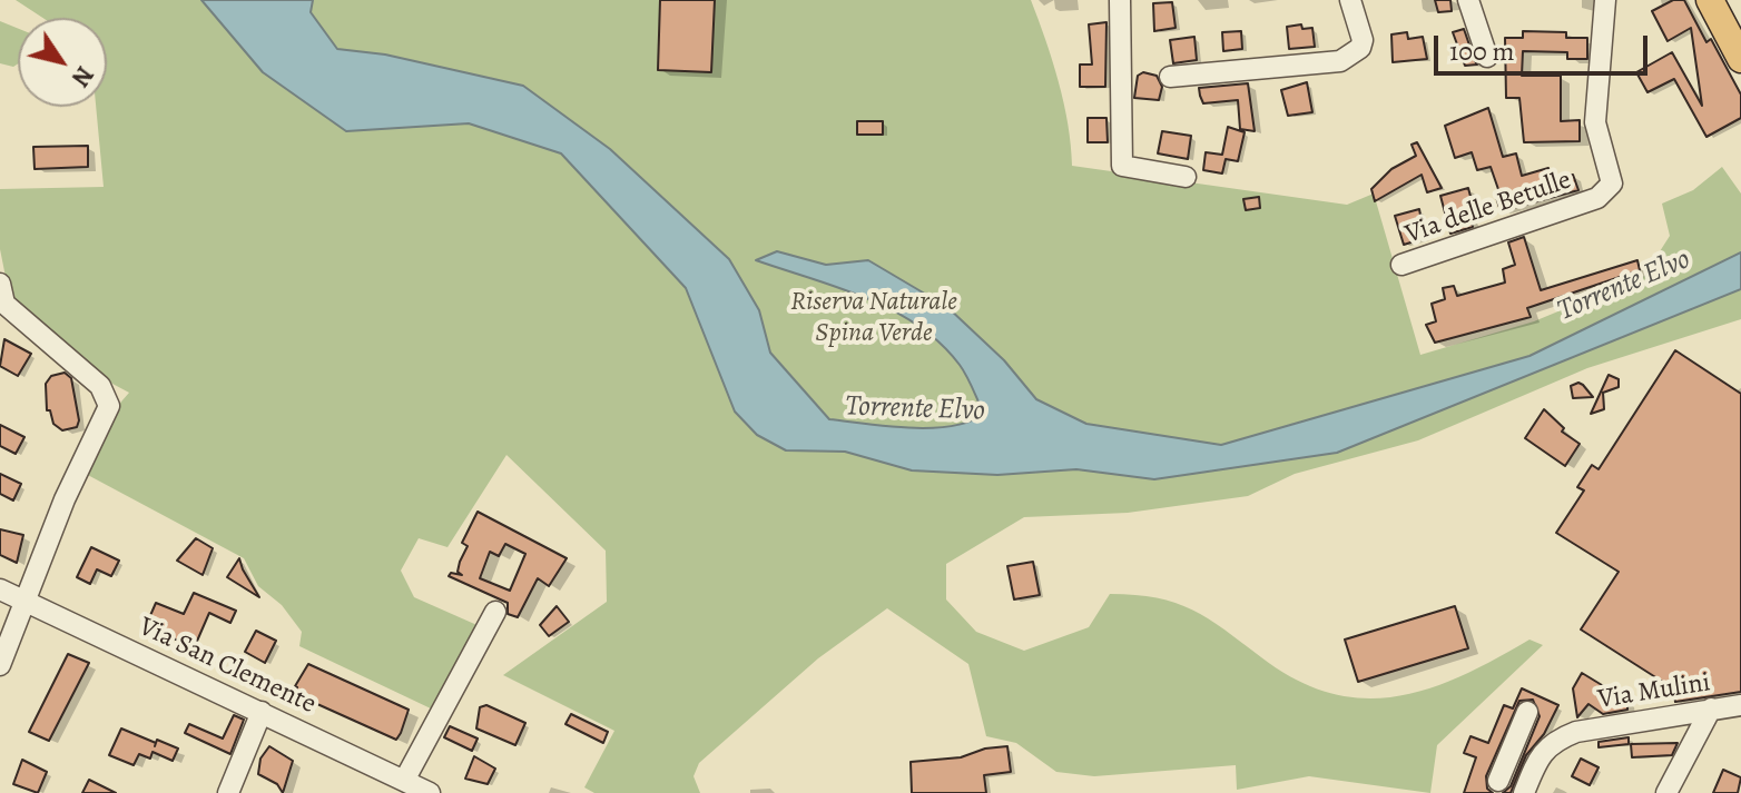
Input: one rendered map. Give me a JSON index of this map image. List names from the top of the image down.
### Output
{
  "streets": {
    "street": ["Via delle Betulle", "Via San Clemente", "Via Mulini"]
  },
  "water": ["Torrente Elvo"],
  "parks": ["Riserva Naturale Spina Verde"],
  "scale_bar": "100 m",
  "north": "bottom right"
}
